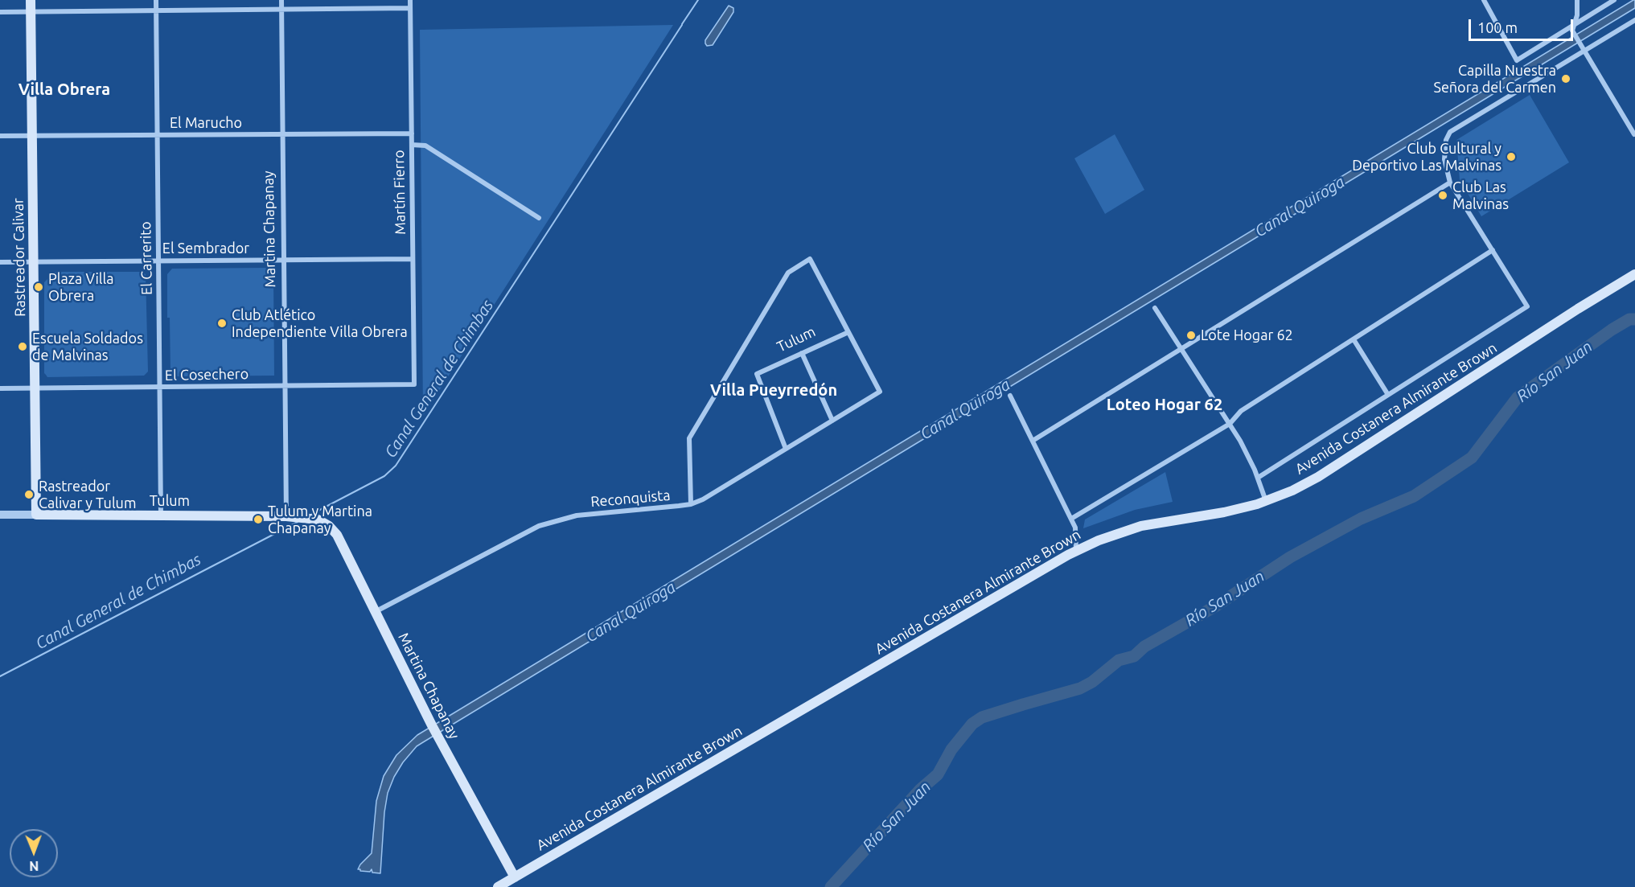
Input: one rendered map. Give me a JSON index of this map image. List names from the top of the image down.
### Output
{
  "streets": {
    "main road": [
      "Martina Chapanay",
      "Rastreador Calivar",
      "Tulum",
      "Avenida Costanera Almirante Brown"
    ],
    "street": [
      "El Marucho",
      "Martín Fierro",
      "El Sembrador",
      "El Carrerito",
      "El Cosechero",
      "Reconquista"
    ]
  },
  "crossings": [
    ["El Marucho", "Martín Fierro"],
    ["El Marucho", "Martina Chapanay"],
    ["El Marucho", "Rastreador Calivar"],
    ["El Marucho", "El Carrerito"],
    ["Martín Fierro", "El Sembrador"],
    ["Martín Fierro", "El Cosechero"],
    ["Martina Chapanay", "El Sembrador"],
    ["Martina Chapanay", "Tulum"],
    ["Martina Chapanay", "El Cosechero"],
    ["Martina Chapanay", "Avenida Costanera Almirante Brown"],
    ["Martina Chapanay", "Reconquista"],
    ["El Sembrador", "Rastreador Calivar"],
    ["El Sembrador", "El Carrerito"],
    ["Rastreador Calivar", "Tulum"],
    ["Rastreador Calivar", "El Cosechero"],
    ["El Carrerito", "Tulum"],
    ["El Carrerito", "El Cosechero"],
    ["Tulum", "Reconquista"]
  ],
  "districts": ["Villa Obrera", "Villa Pueyrredón", "Loteo Hogar 62"],
  "water": ["Canal Quiroga", "Río San Juan", "Canal General de Chimbas"],
  "places": [
    "Capilla Nuestra Señora del Carmen",
    "Club Cultural y Deportivo Las Malvinas",
    "Club Las Malvinas",
    "Plaza Villa Obrera",
    "Club Atlético Independiente Villa Obrera",
    "Lote Hogar 62",
    "Escuela Soldados de Malvinas",
    "Rastreador Calivar y Tulum",
    "Tulum y Martina Chapanay"
  ],
  "scale_bar": "100 m",
  "north": "bottom"
}
